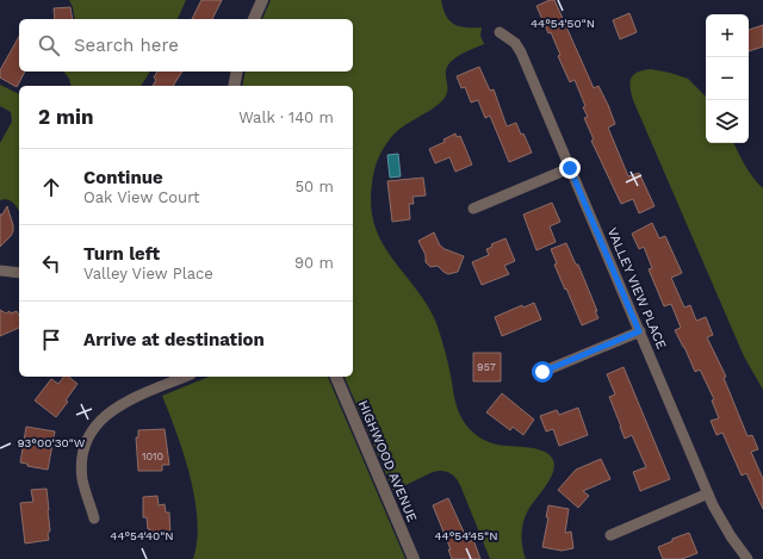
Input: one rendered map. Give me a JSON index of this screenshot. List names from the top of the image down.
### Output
{
  "streets": {
    "street": ["VALLEY VIEW PLACE", "HIGHWOOD AVENUE"]
  },
  "house_numbers": ["957", "1010"],
  "page": {
    "map_buttons": ["+", "−"],
    "search": "Search here",
    "heading": ["2 min", "Walk · 140 m"],
    "list": [
      ["Continue", "Oak View Court", "50 m"],
      ["Turn left", "Valley View Place", "90 m"],
      "Arrive at destination"
    ]
  },
  "coordinates": [
    "44°54'50\"N",
    "93°00'30\"W",
    "44°54'40\"N",
    "44°54'45\"N"
  ]
}
